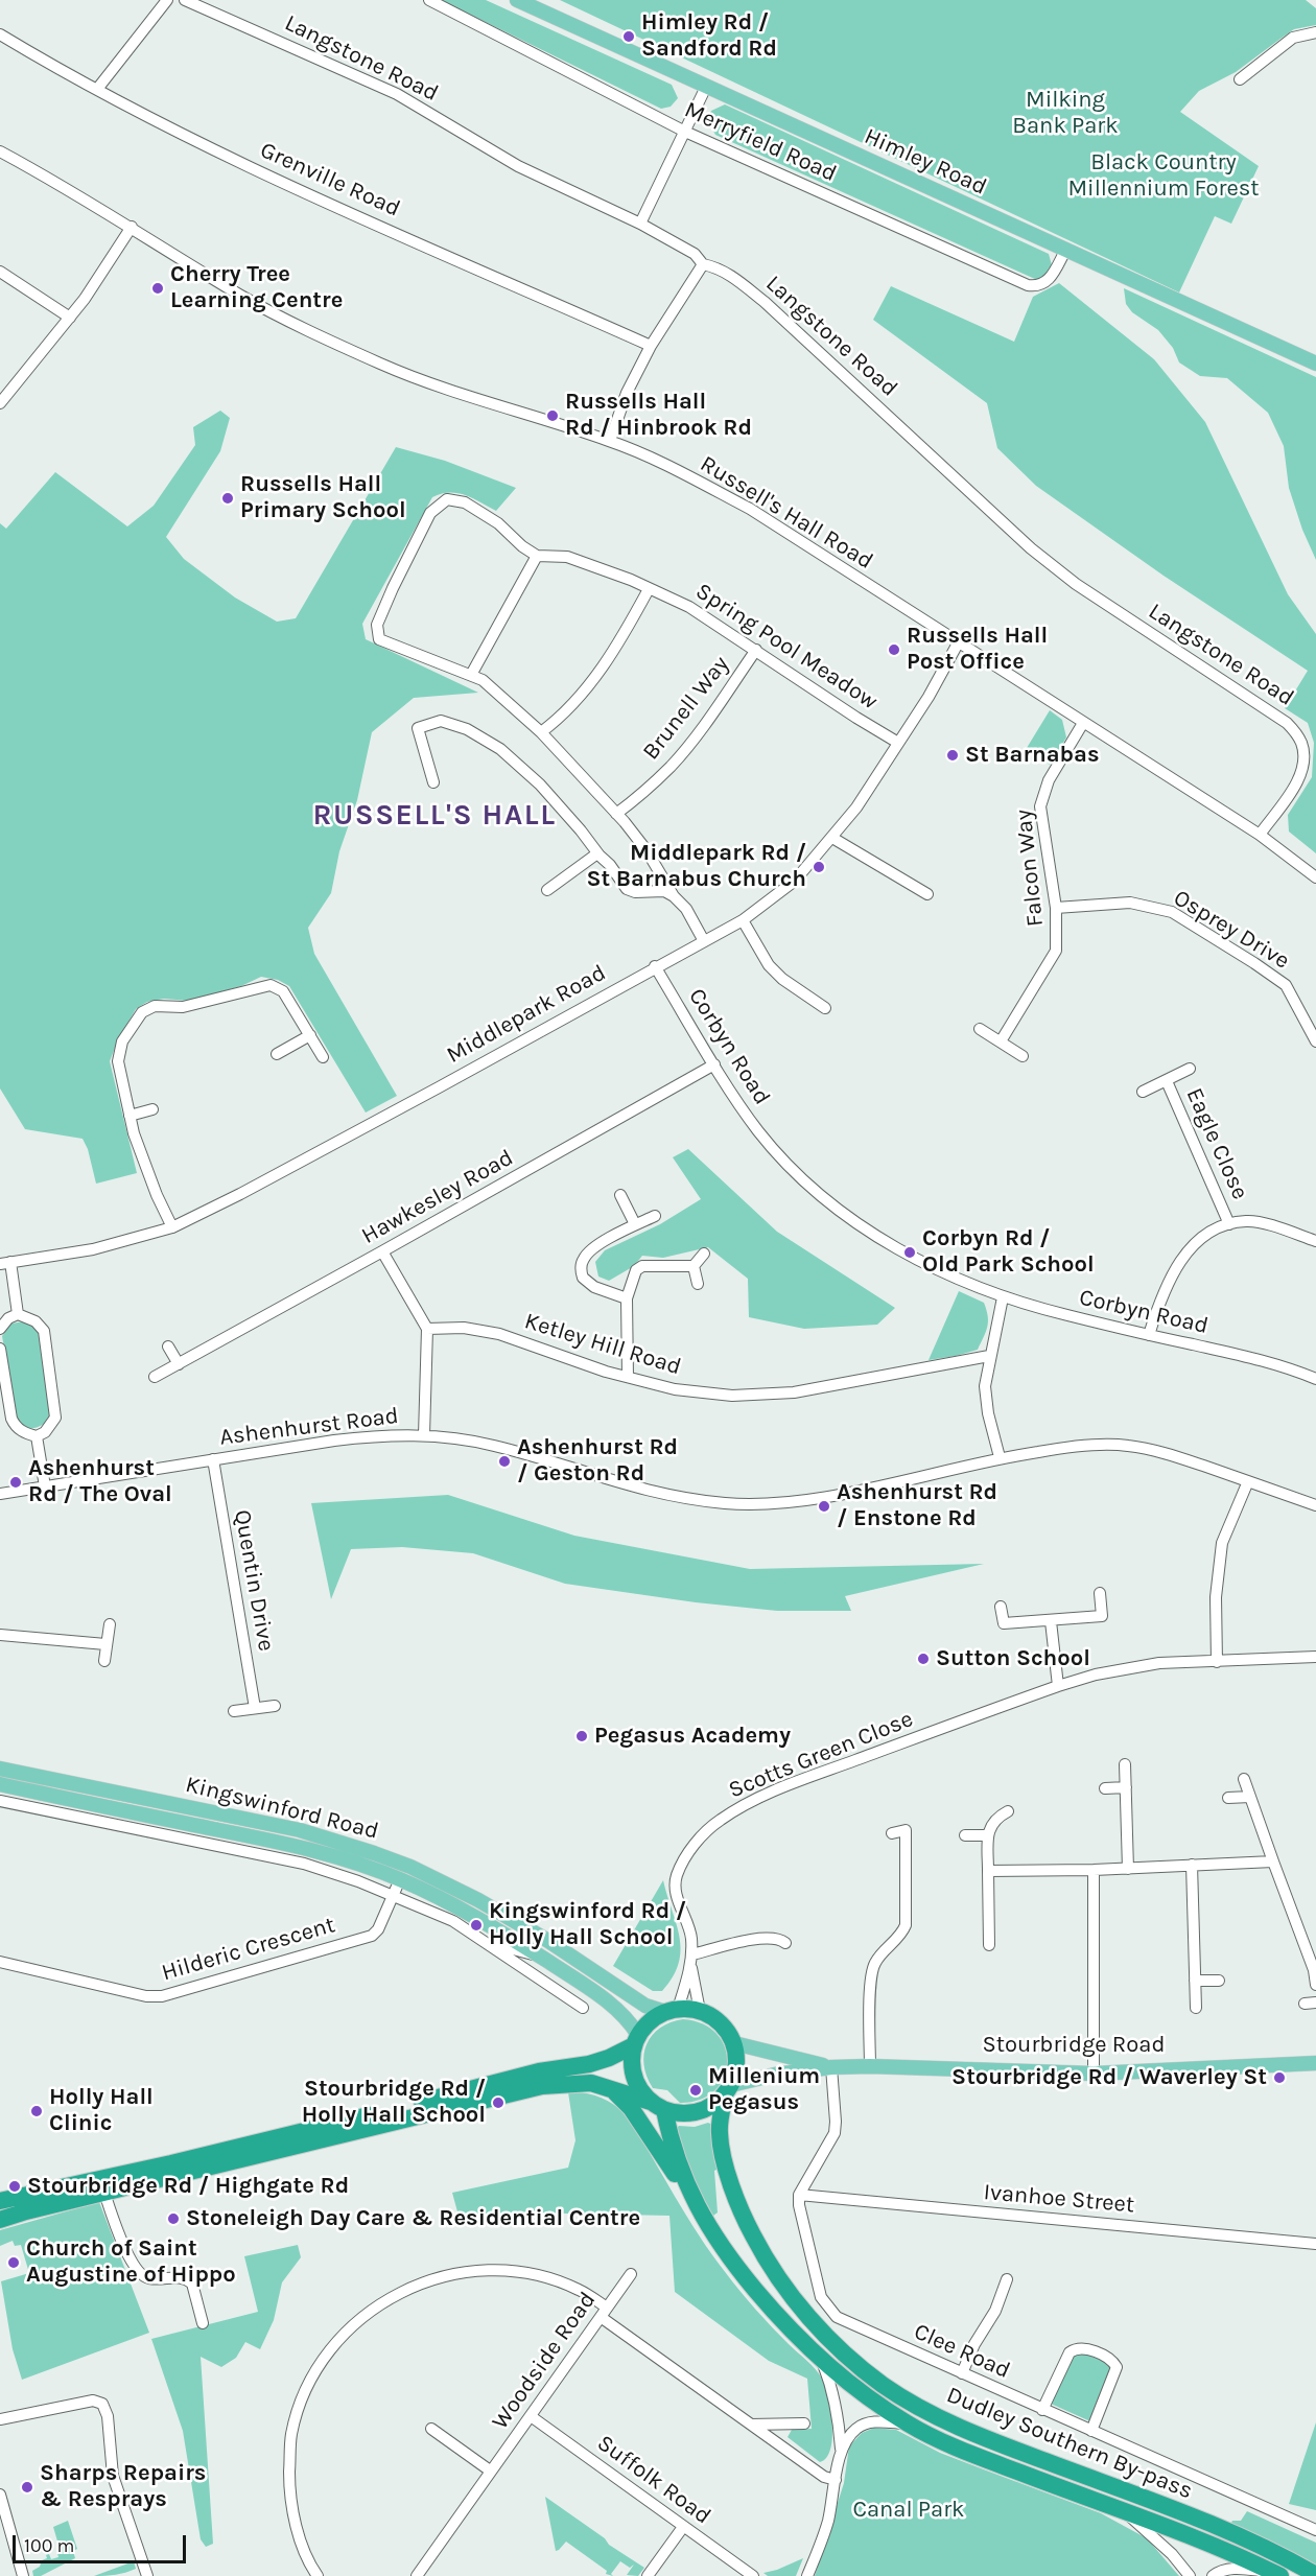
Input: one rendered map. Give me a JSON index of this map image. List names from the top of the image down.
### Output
{
  "streets": {
    "highway": ["Dudley Southern By-pass"],
    "main road": ["Himley Road", "Kingswinford Road", "Stourbridge Road"],
    "street": [
      "Langstone Road",
      "Merryfield Road",
      "Grenville Road",
      "Russell's Hall Road",
      "Spring Pool Meadow",
      "Brunell Way",
      "Falcon Way",
      "Osprey Drive",
      "Middlepark Road",
      "Corbyn Road",
      "Eagle Close",
      "Hawkesley Road",
      "Ketley Hill Road",
      "Ashenhurst Road",
      "Quentin Drive",
      "Scotts Green Close",
      "Hilderic Crescent",
      "Ivanhoe Street",
      "Clee Road",
      "Woodside Road",
      "Suffolk Road"
    ]
  },
  "crossings": [
    ["Langstone Road", "Russell's Hall Road"],
    ["Merryfield Road", "Himley Road"],
    ["Russell's Hall Road", "Falcon Way"],
    ["Russell's Hall Road", "Middlepark Road"],
    ["Spring Pool Meadow", "Brunell Way"],
    ["Spring Pool Meadow", "Middlepark Road"],
    ["Falcon Way", "Osprey Drive"],
    ["Middlepark Road", "Corbyn Road"],
    ["Corbyn Road", "Hawkesley Road"],
    ["Ashenhurst Road", "Quentin Drive"],
    ["Scotts Green Close", "Kingswinford Road"],
    ["Scotts Green Close", "Stourbridge Road"],
    ["Scotts Green Close", "Dudley Southern By-pass"],
    ["Kingswinford Road", "Hilderic Crescent"],
    ["Kingswinford Road", "Stourbridge Road"],
    ["Kingswinford Road", "Dudley Southern By-pass"],
    ["Stourbridge Road", "Dudley Southern By-pass"],
    ["Ivanhoe Street", "Clee Road"],
    ["Woodside Road", "Suffolk Road"]
  ],
  "districts": ["RUSSELL'S HALL"],
  "parks": ["Milking Bank Park", "Black Country Millennium Forest", "Canal Park"],
  "places": [
    "Himley Rd / Sandford Rd",
    "Cherry Tree Learning Centre",
    "Russells Hall Rd / Hinbrook Rd",
    "Russells Hall Primary School",
    "Russells Hall Post Office",
    "St Barnabas",
    "Middlepark Rd / St Barnabus Church",
    "Corbyn Rd / Old Park School",
    "Ashenhurst Rd / Geston Rd",
    "Ashenhurst Rd / The Oval",
    "Ashenhurst Rd / Enstone Rd",
    "Sutton School",
    "Pegasus Academy",
    "Kingswinford Rd / Holly Hall School",
    "Stourbridge Rd / Waverley St",
    "Millenium Pegasus",
    "Stourbridge Rd / Holly Hall School",
    "Holly Hall Clinic",
    "Stourbridge Rd / Highgate Rd",
    "Stoneleigh Day Care & Residential Centre",
    "Church of Saint Augustine of Hippo",
    "Sharps Repairs & Resprays"
  ],
  "scale_bar": "100 m"
}
